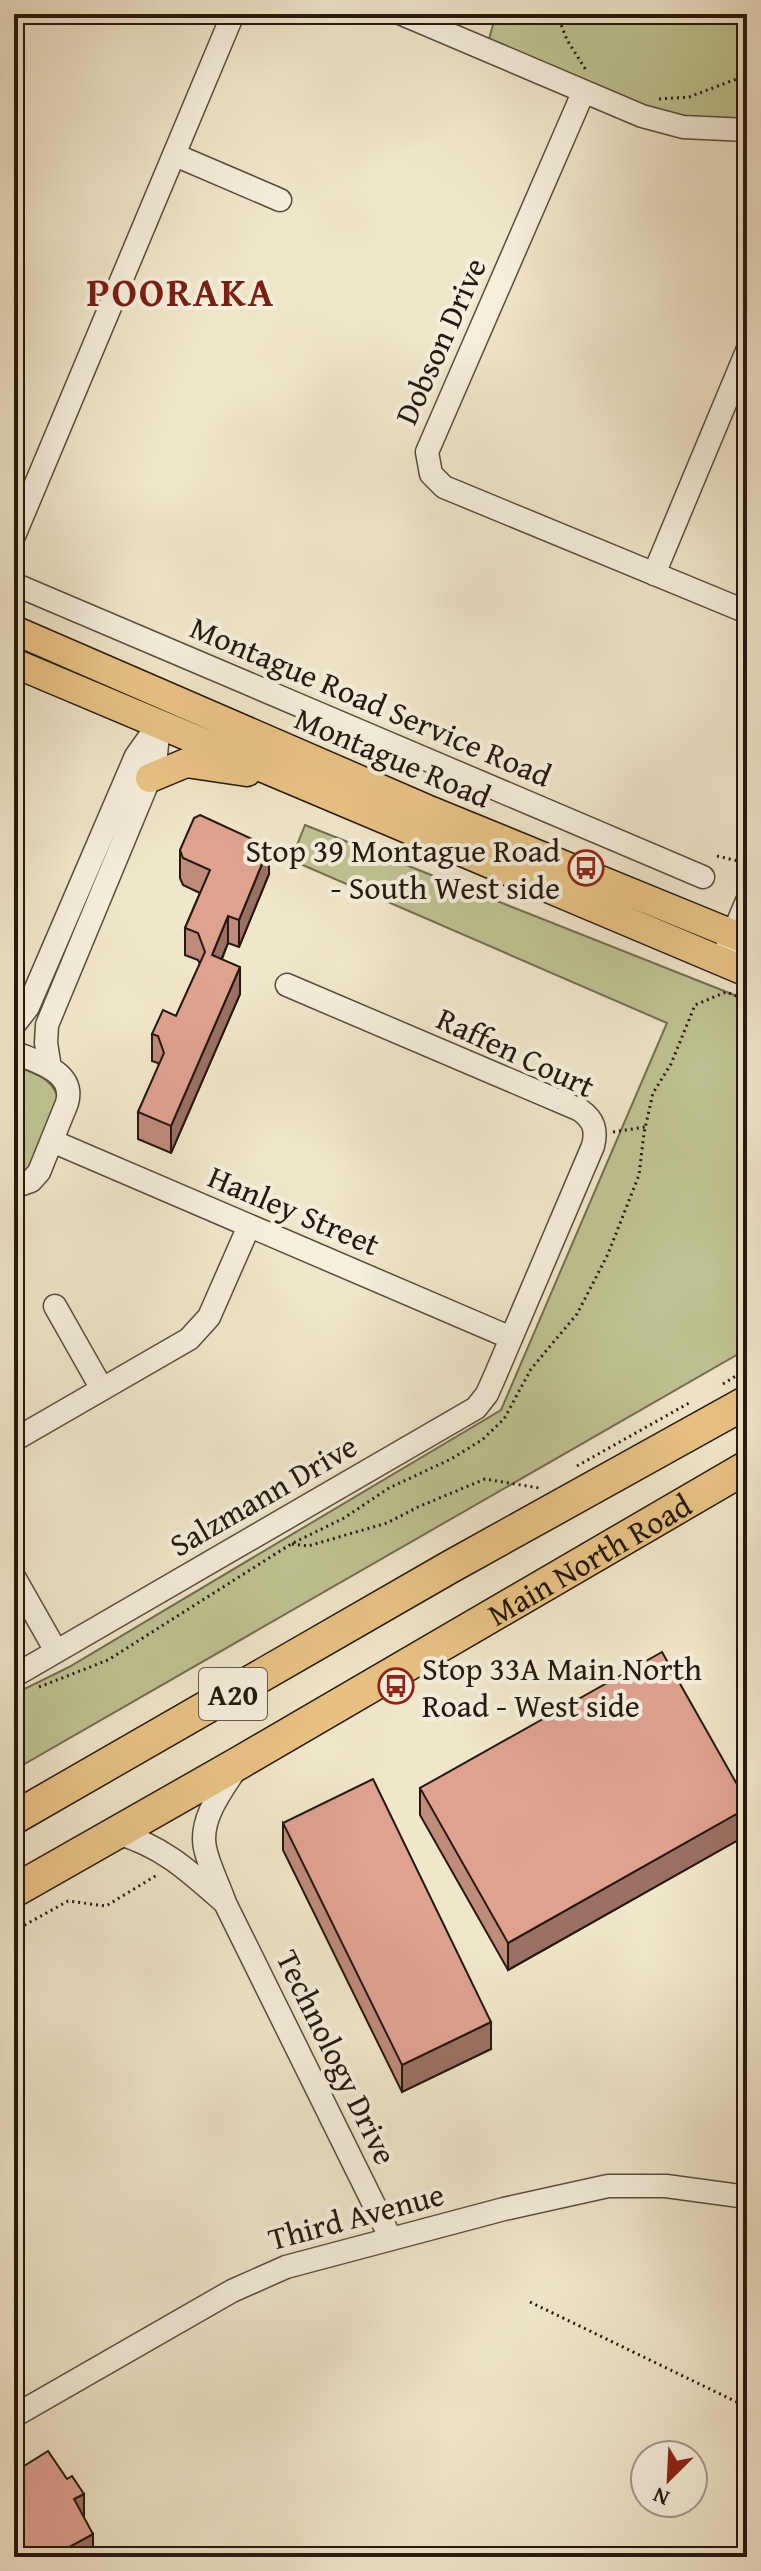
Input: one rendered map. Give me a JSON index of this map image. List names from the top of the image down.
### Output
{
  "streets": {
    "highway": ["Main North Road", "A20"],
    "main road": ["Montague Road"],
    "street": [
      "Dobson Drive",
      "Montague Road Service Road",
      "Raffen Court",
      "Hanley Street",
      "Salzmann Drive",
      "Technology Drive",
      "Third Avenue"
    ]
  },
  "crossings": [
    ["Raffen Court", "Hanley Street"],
    ["Raffen Court", "Salzmann Drive"],
    ["Hanley Street", "Salzmann Drive"],
    ["Main North Road", "Technology Drive"],
    ["Technology Drive", "Third Avenue"]
  ],
  "districts": ["POORAKA"],
  "places": {
    "bus stop": ["Stop 39 Montague Road - South West side", "Stop 33A Main North Road - West side"]
  },
  "north": "bottom left"
}
